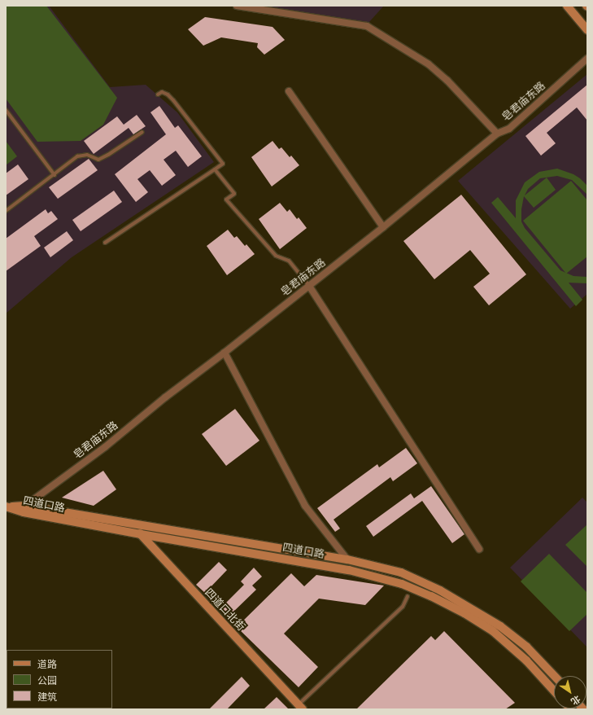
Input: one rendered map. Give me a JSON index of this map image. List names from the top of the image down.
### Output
{
  "streets": {
    "street": ["皂君庙东路", "四道口路", "四道口北街"]
  },
  "crossings": [
    ["皂君庙东路", "四道口路"],
    ["四道口路", "四道口北街"]
  ],
  "legend": ["道路", "公园", "建筑"],
  "north": "bottom right"
}
